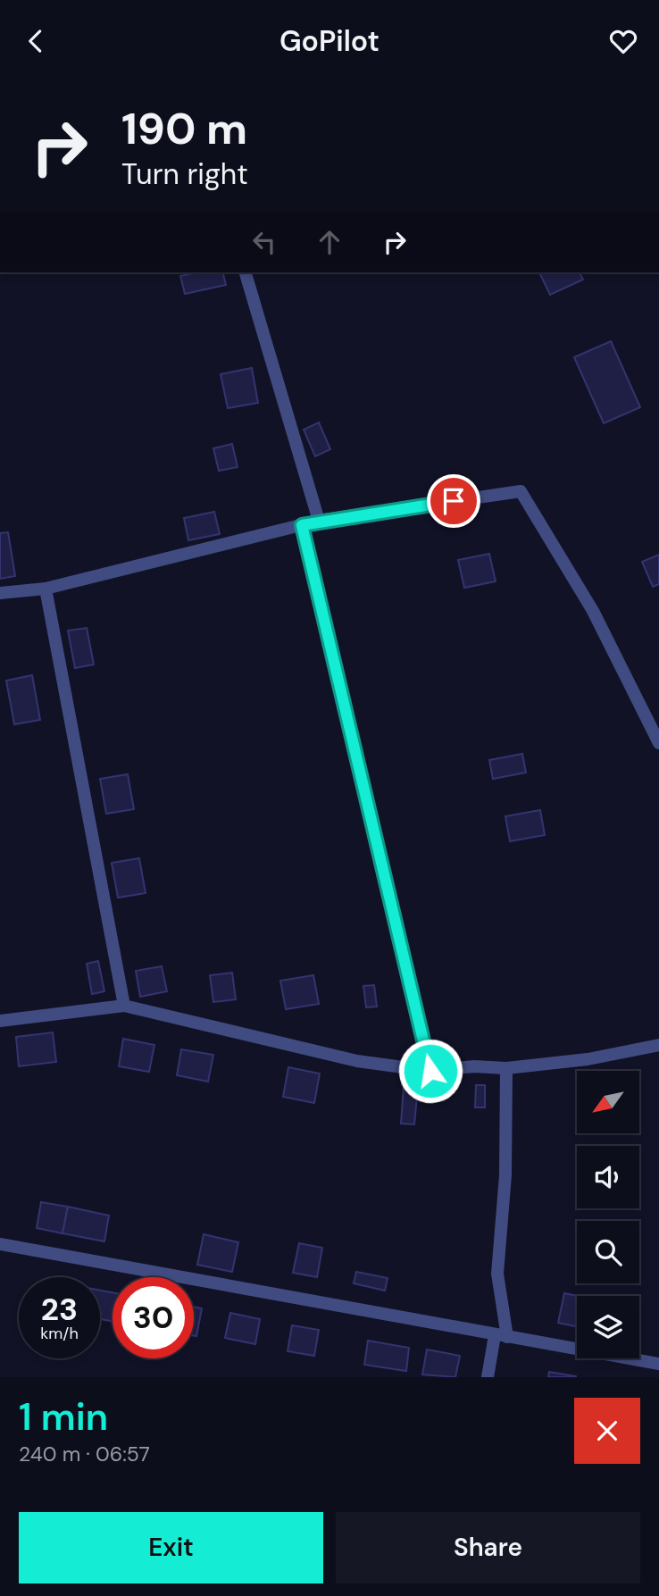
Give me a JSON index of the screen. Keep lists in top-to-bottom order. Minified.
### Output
{"north":"bottom left","page":{"header":"GoPilot","turn":["190 m","Turn right"],"speed":"23 km/h","limit":"30","heading":["1 min","240 m · 06:57"],"buttons":["Exit","Share"]}}
